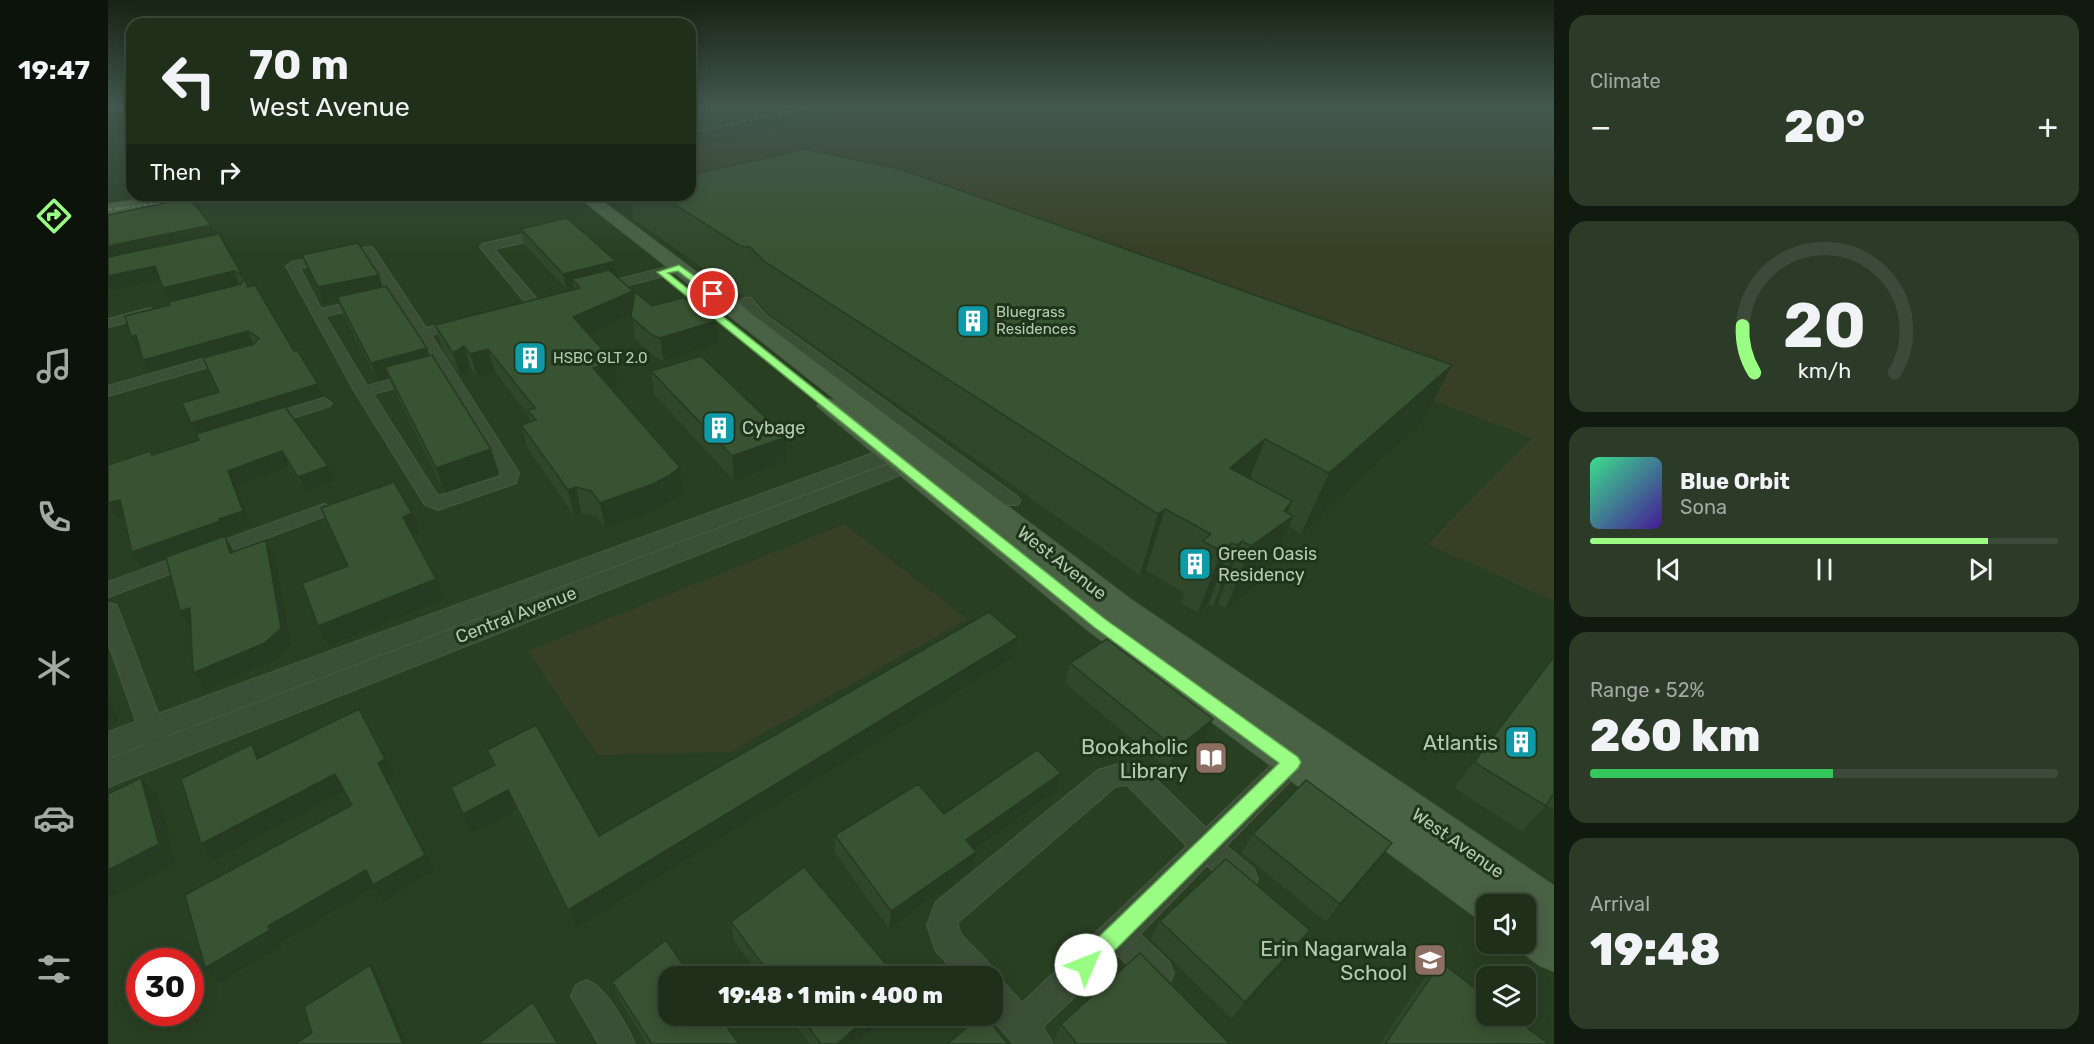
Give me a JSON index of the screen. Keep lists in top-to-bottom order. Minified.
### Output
{"streets":{"main road":["West Avenue"],"street":["Central Avenue"]},"crossings":[["West Avenue","Central Avenue"]],"places":{"building":["Bluegrass Residences","HSBC GLT 2.0","Cybage","Green Oasis Residency","Atlantis"],"library":["Bookaholic Library"],"school or university":["Erin Nagarwala School"]},"page":{"tabs":"19:47","tile":["Climate",["Range · 52%","260 km"],["Arrival","19:48"]],"turn":["70 m","West Avenue"],"heat":["−","20°","+"],"then":"Then","song":["Blue Orbit","Sona"],"limit":"30","trip":"19:48 · 1 min · 400 m","gauge":["20","km/h"]}}
